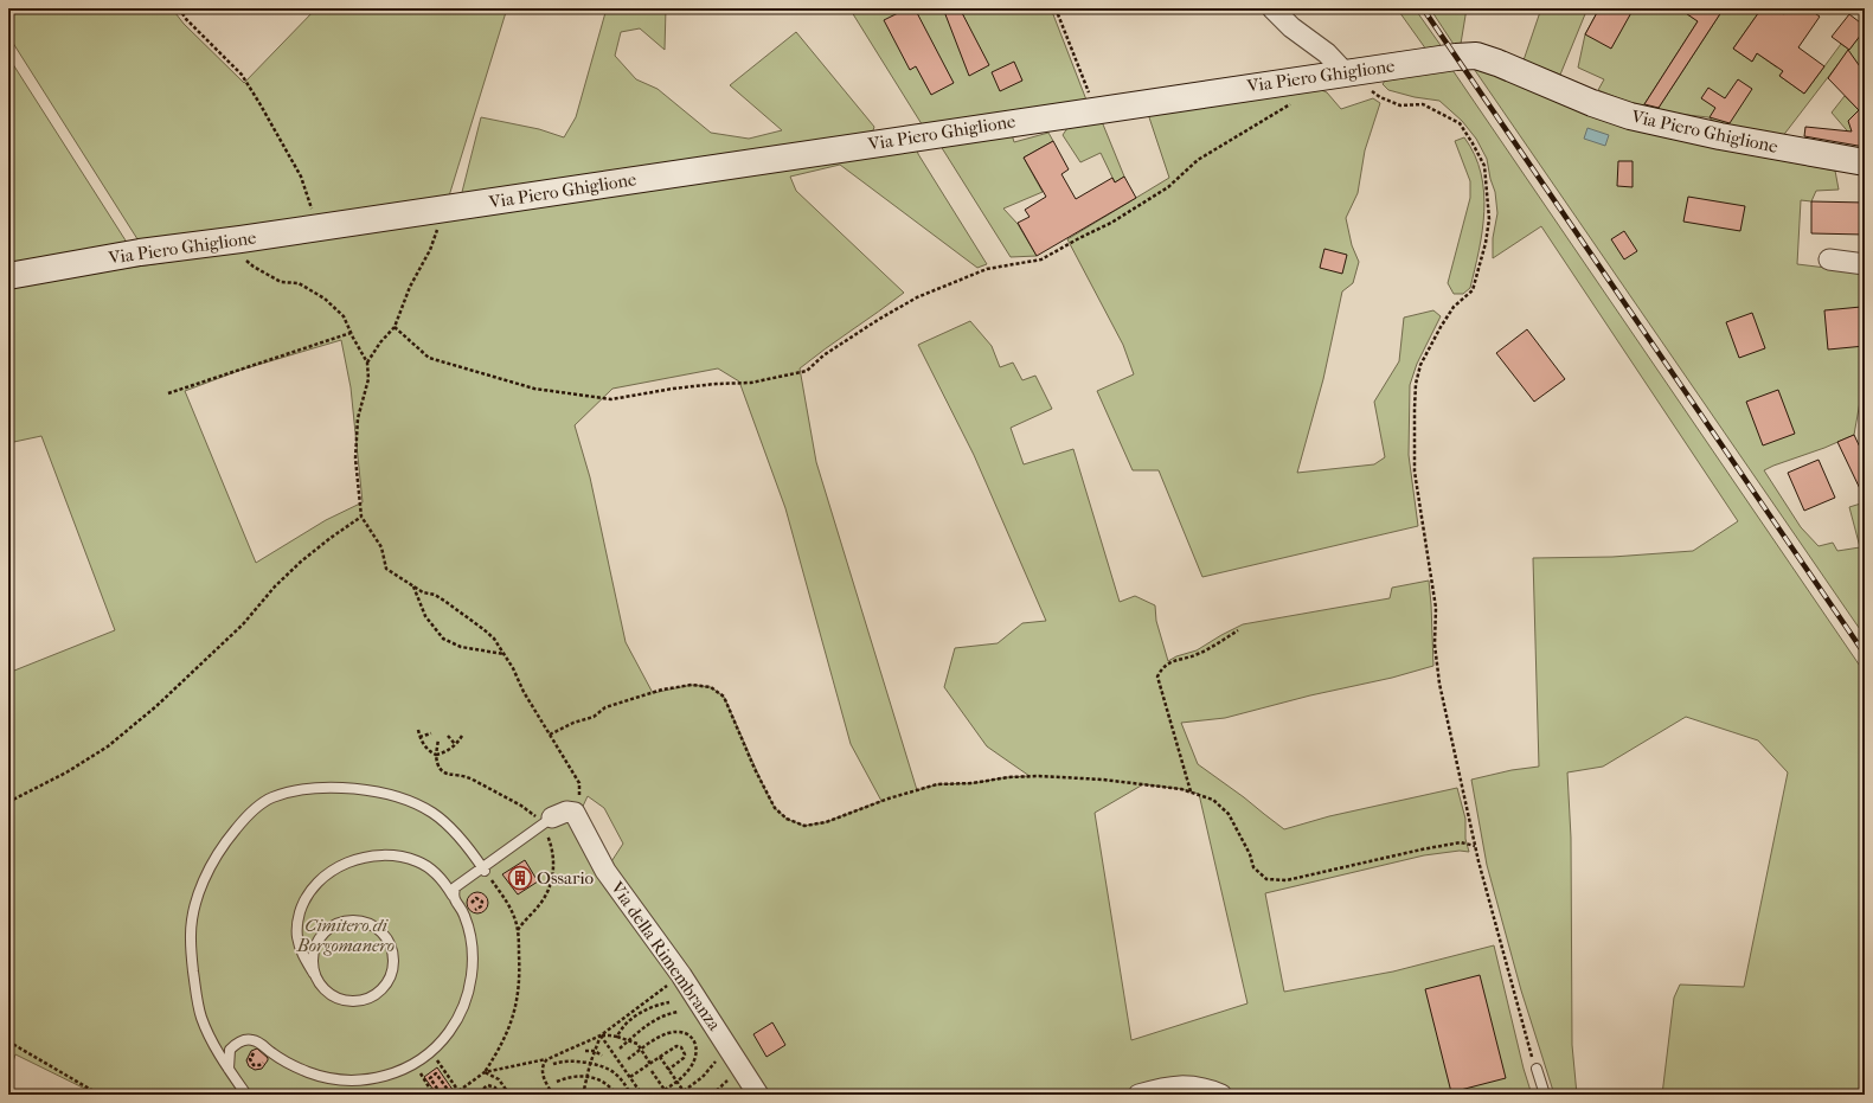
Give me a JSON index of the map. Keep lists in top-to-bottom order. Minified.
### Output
{"streets":{"street":["Via Piero Ghiglione","Via della Rimembranza"]},"parks":["Cimitero di Borgomanero"],"places":{"building":["Ossario"]}}
